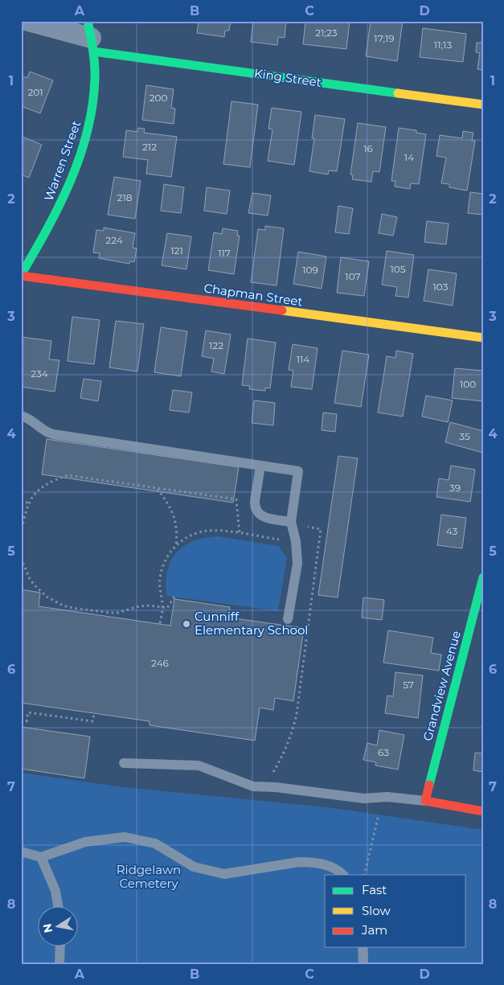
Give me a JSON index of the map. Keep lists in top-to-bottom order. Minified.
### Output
{"streets":{"street":["King Street","Warren Street","Chapman Street","Grandview Avenue"]},"crossings":[["King Street","Warren Street"],["Warren Street","Chapman Street"]],"parks":["Ridgelawn Cemetery"],"places":["Cunniff Elementary School"],"house_numbers":["21;23","17;19","11;13","201","200","212","16","14","218","224","121","117","105","109","107","103","122","114","234","100","35","39","43","246","57","63"],"legend":["Fast","Slow","Jam"],"north":"left","grid":{"columns":["A","B","C","D"],"rows":["1","2","3","4","5","6","7","8"]}}
